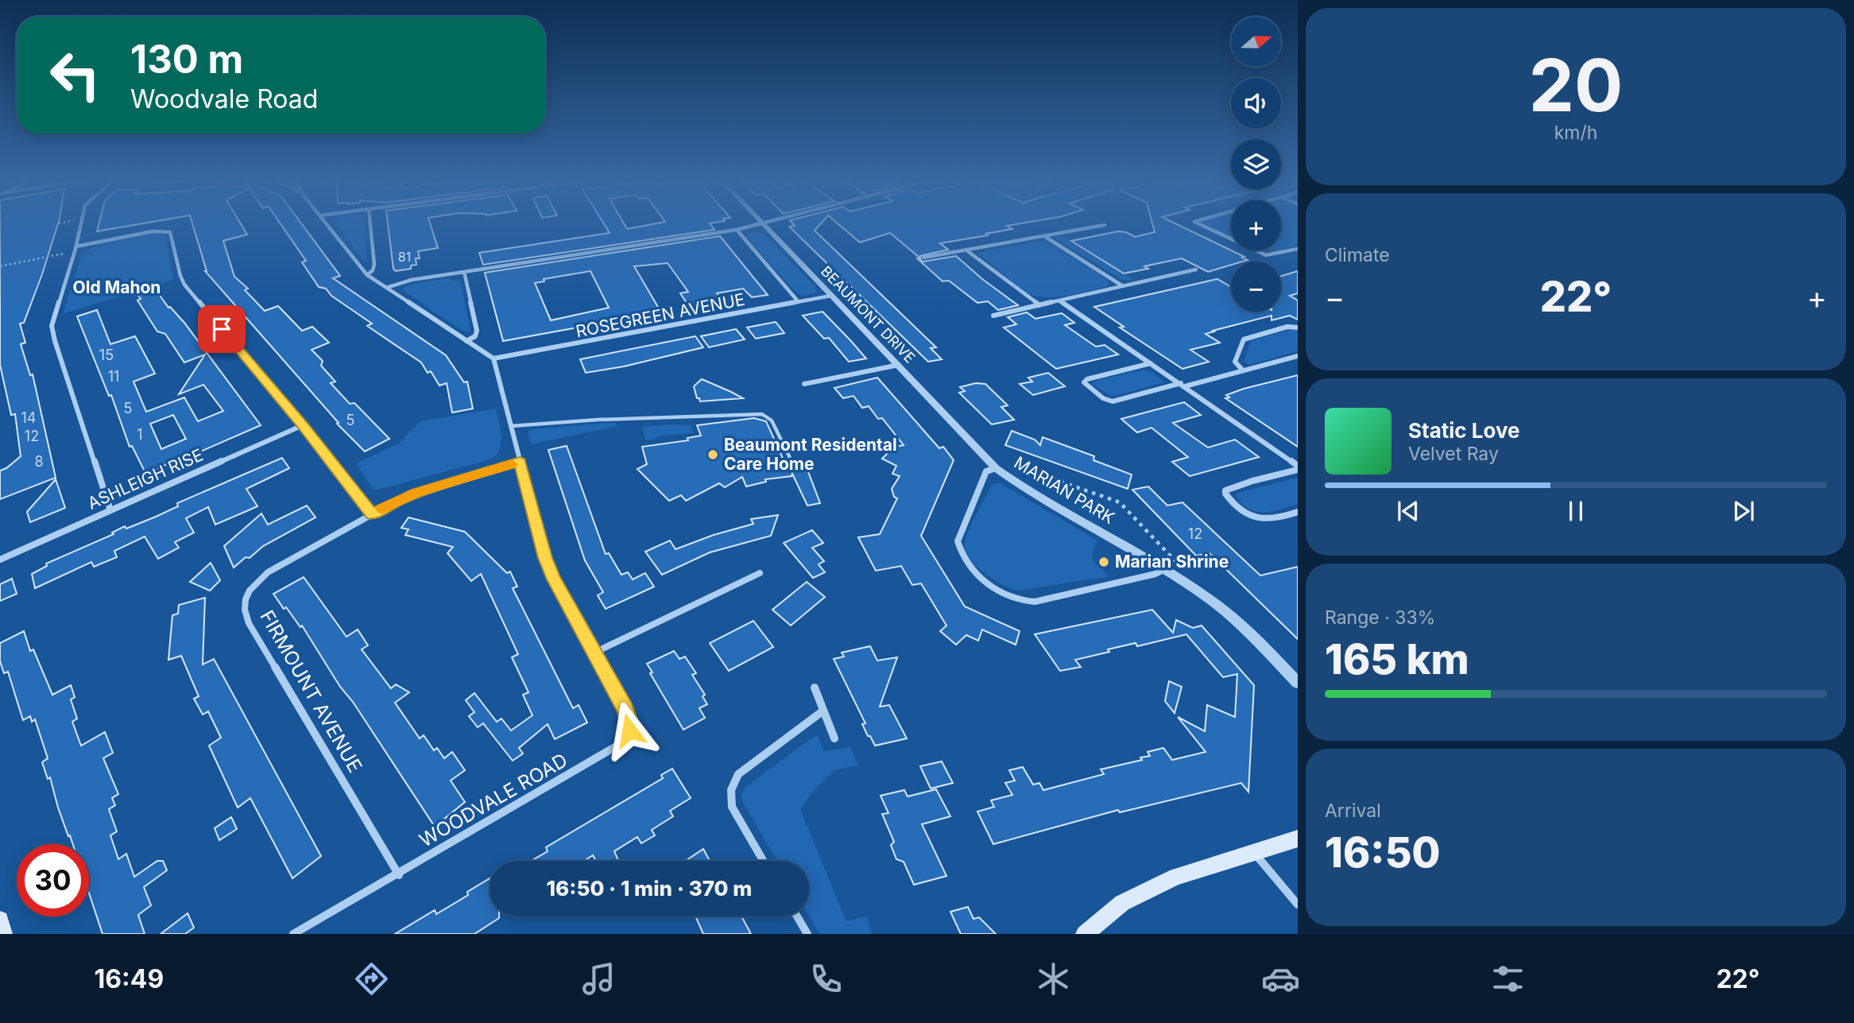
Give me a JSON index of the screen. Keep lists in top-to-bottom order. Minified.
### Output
{"streets":{"street":["BEAUMONT DRIVE","ROSEGREEN AVENUE","ASHLEIGH RISE","MARIAN PARK","FIRMOUNT AVENUE","WOODVALE ROAD"]},"crossings":[["BEAUMONT DRIVE","ROSEGREEN AVENUE"],["BEAUMONT DRIVE","MARIAN PARK"],["ROSEGREEN AVENUE","WOODVALE ROAD"],["FIRMOUNT AVENUE","WOODVALE ROAD"]],"districts":["Old Mahon"],"places":["Beaumont Residental Care Home","Marian Shrine"],"house_numbers":["81","15","11","5","14","5","1","12","8","12"],"north":"right","page":{"tile":[["20","km/h"],"Climate",["Range · 33%","165 km"],["Arrival","16:50"]],"map_buttons":["+","−"],"turn":["130 m","Woodvale Road"],"heat":["−","22°","+"],"song":["Static Love","Velvet Ray"],"limit":"30","trip":"16:50 · 1 min · 370 m","tabs":["16:49","22°"]}}
